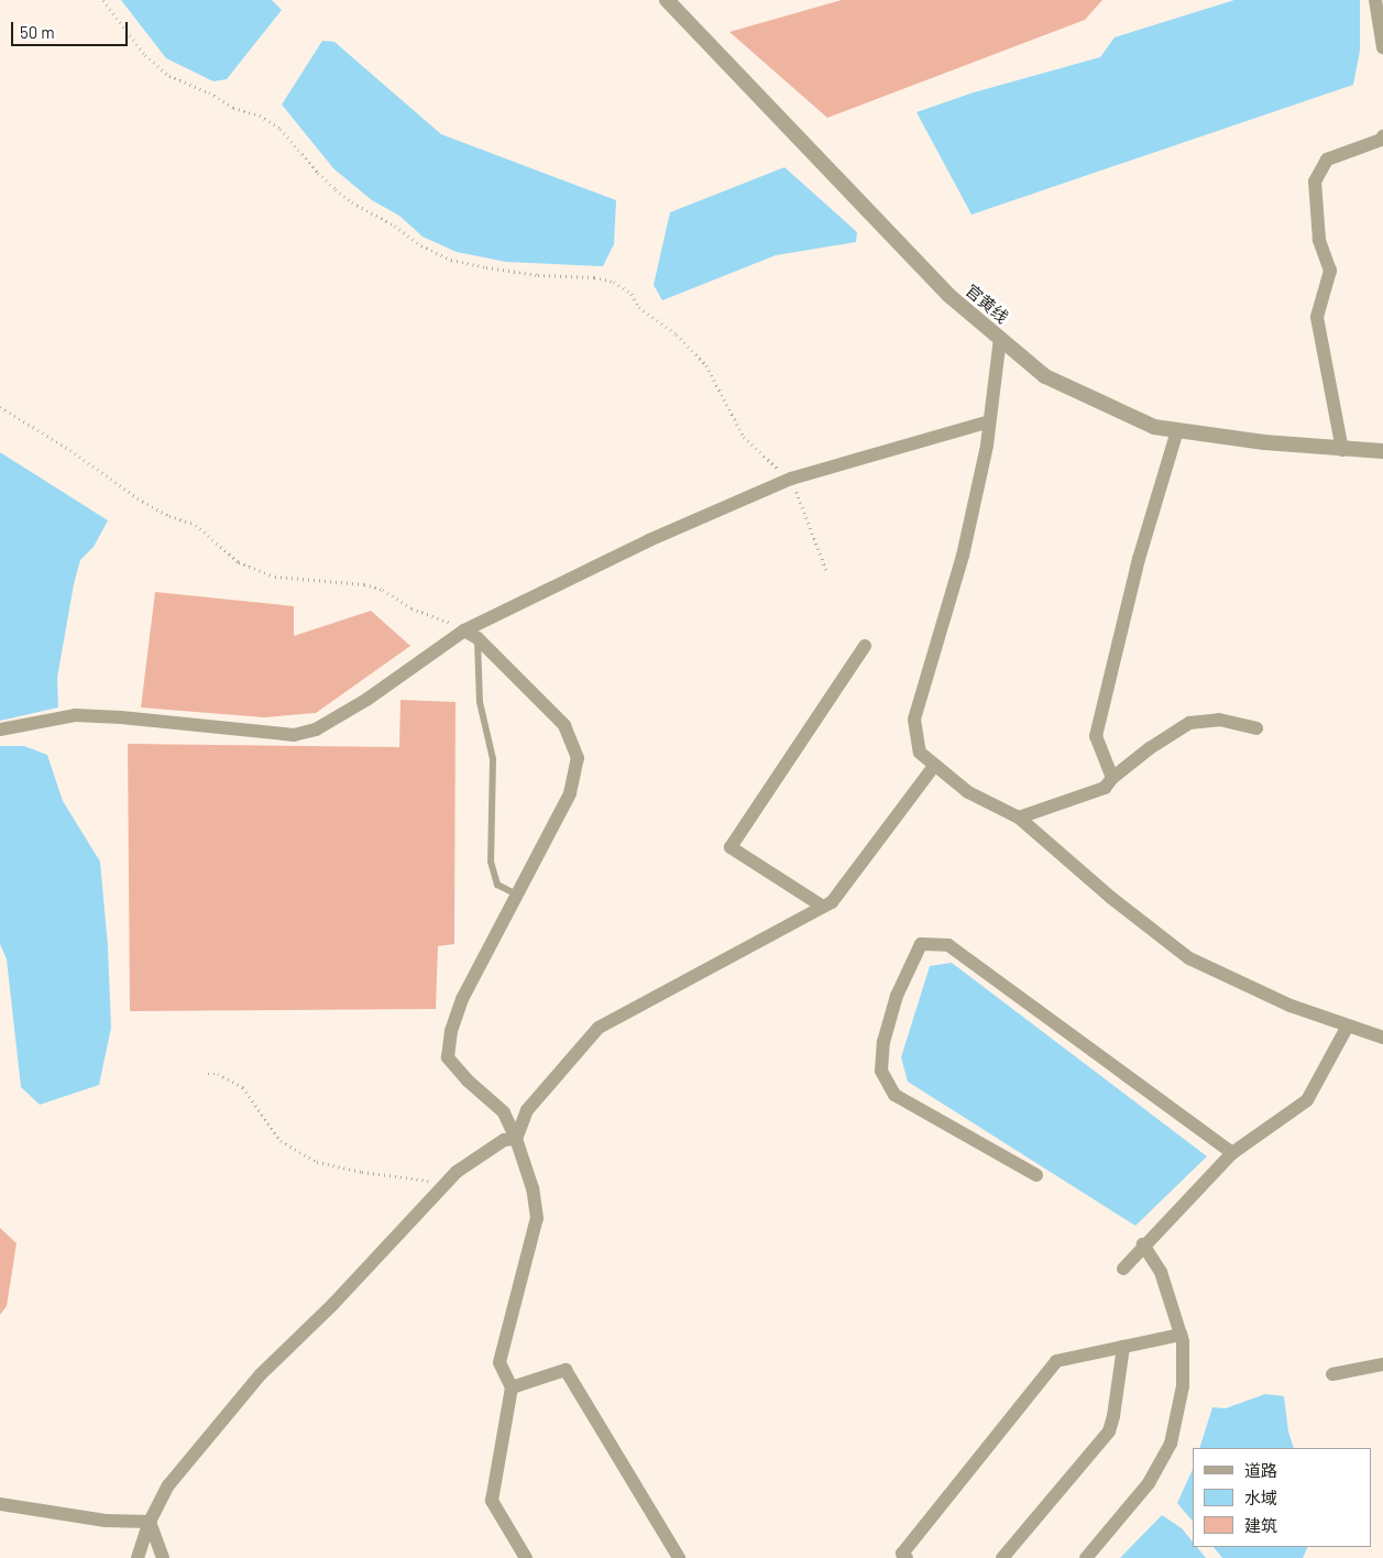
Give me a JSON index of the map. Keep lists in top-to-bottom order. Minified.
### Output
{"streets":{"street":["官黄线"]},"legend":["道路","水域","建筑"],"scale_bar":"50 m"}
